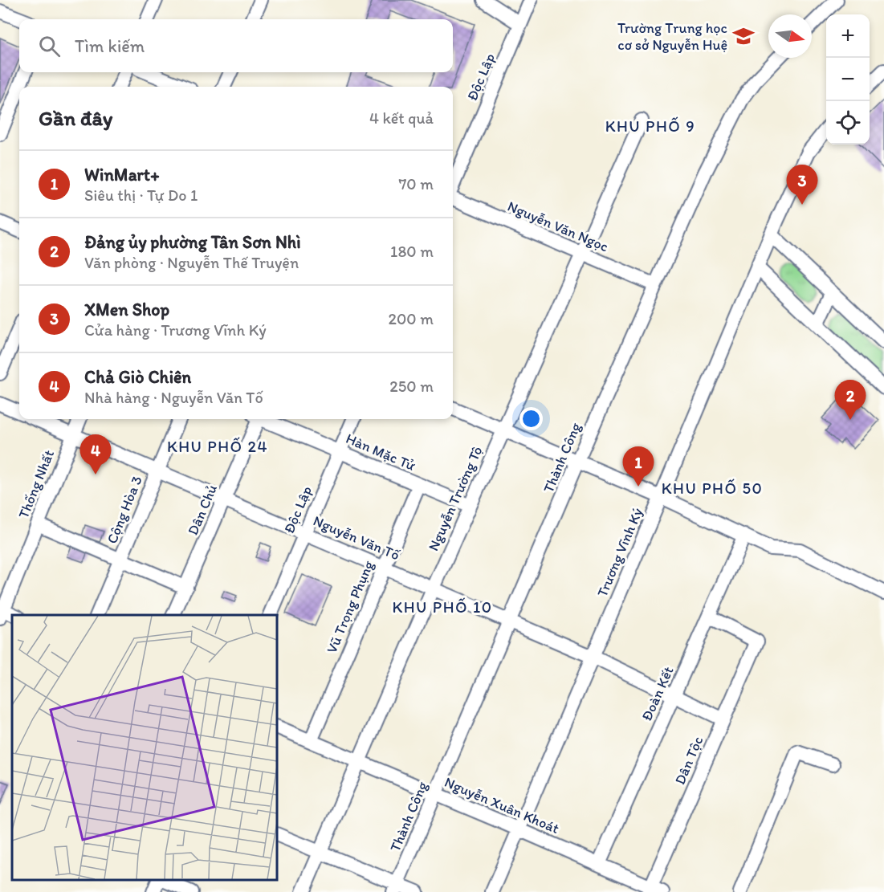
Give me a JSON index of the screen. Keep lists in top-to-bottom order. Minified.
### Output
{"streets":{"street":["Độc Lập","Nguyễn Văn Ngọc","Hàn Mặc Tử","Thành Công","Thống Nhất","Nguyễn Trường Tộ","Cộng Hòa 3","Dân Chủ","Nguyễn Văn Tố","Trương Vĩnh Ký","Vũ Trọng Phụng","Đoàn Kết","Dân Tộc","Nguyễn Xuân Khoát"]},"crossings":[["Độc Lập","Hàn Mặc Tử"],["Độc Lập","Nguyễn Văn Tố"],["Nguyễn Văn Ngọc","Thành Công"],["Nguyễn Văn Ngọc","Nguyễn Trường Tộ"],["Hàn Mặc Tử","Nguyễn Trường Tộ"],["Hàn Mặc Tử","Vũ Trọng Phụng"],["Thành Công","Nguyễn Văn Tố"],["Thành Công","Nguyễn Xuân Khoát"],["Thống Nhất","Nguyễn Văn Tố"],["Nguyễn Trường Tộ","Nguyễn Văn Tố"],["Nguyễn Trường Tộ","Nguyễn Xuân Khoát"],["Cộng Hòa 3","Nguyễn Văn Tố"],["Dân Chủ","Nguyễn Văn Tố"],["Nguyễn Văn Tố","Trương Vĩnh Ký"],["Nguyễn Văn Tố","Vũ Trọng Phụng"],["Nguyễn Văn Tố","Đoàn Kết"],["Nguyễn Văn Tố","Dân Tộc"],["Trương Vĩnh Ký","Nguyễn Xuân Khoát"],["Vũ Trọng Phụng","Nguyễn Xuân Khoát"],["Đoàn Kết","Dân Tộc"],["Đoàn Kết","Nguyễn Xuân Khoát"],["Dân Tộc","Nguyễn Xuân Khoát"]],"districts":["KHU PHỐ 9","KHU PHỐ 24","KHU PHỐ 50","KHU PHỐ 10"],"places":{"school or university":["Trường Trung học cơ sở Nguyễn Huệ"]},"north":"right","page":{"map_buttons":["+","−"],"search":"Tìm kiếm","heading":["Gần đây","4 kết quả"],"list":[{"mark":"1","name":"WinMart+","note":"Siêu thị · Tự Do 1","value":"70 m"},{"mark":"2","name":"Đảng ủy phường Tân Sơn Nhì","note":"Văn phòng · Nguyễn Thế Truyện","value":"180 m"},{"mark":"3","name":"XMen Shop","note":"Cửa hàng · Trương Vĩnh Ký","value":"200 m"},{"mark":"4","name":"Chả Giò Chiên","note":"Nhà hàng · Nguyễn Văn Tố","value":"250 m"}],"pins":["3","2","4","1"]}}
